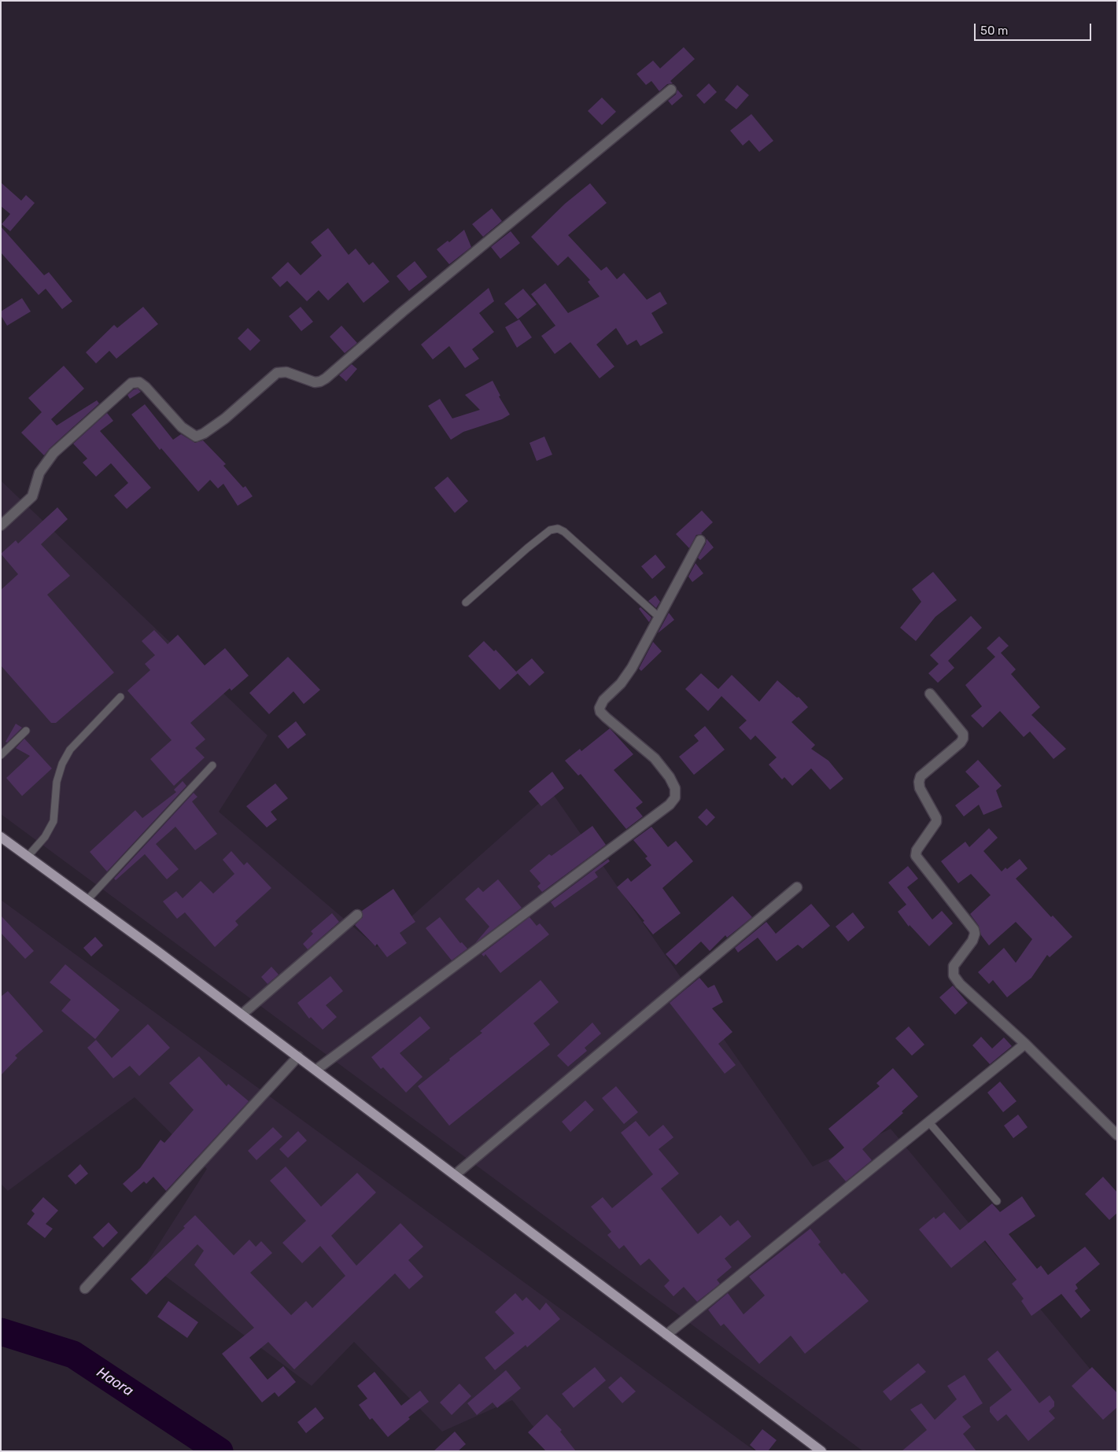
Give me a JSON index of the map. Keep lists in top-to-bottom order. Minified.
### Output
{"water":["Haora"],"scale_bar":"50 m"}
